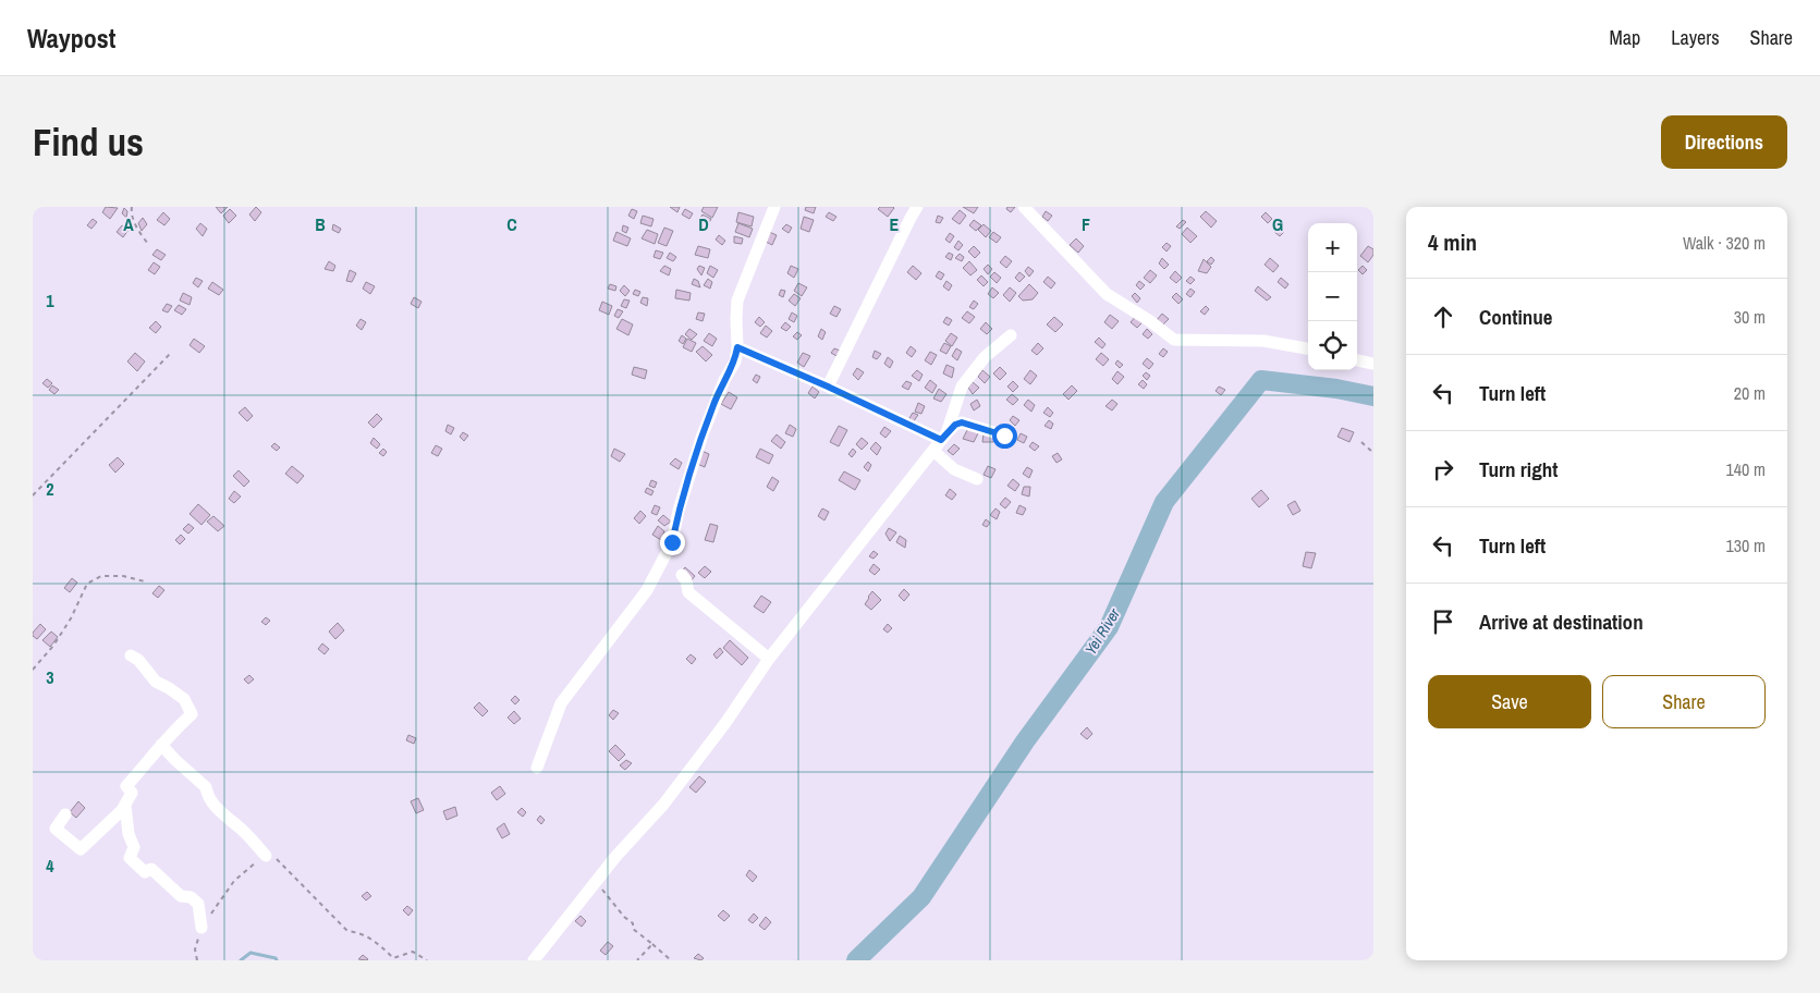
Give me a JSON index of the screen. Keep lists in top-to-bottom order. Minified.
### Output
{"water":["Yei River"],"page":{"header":"Waypost","nav":["Map","Layers","Share"],"buttons":["Directions",["Save","Share"]],"title":"Find us","heading":["4 min","Walk · 320 m"],"map_buttons":["+","−"],"list":[["Continue","30 m"],["Turn left","20 m"],["Turn right","140 m"],["Turn left","130 m"],"Arrive at destination"]},"grid":{"columns":["A","B","C","D","E","F","G"],"rows":["1","2","3","4"]}}
